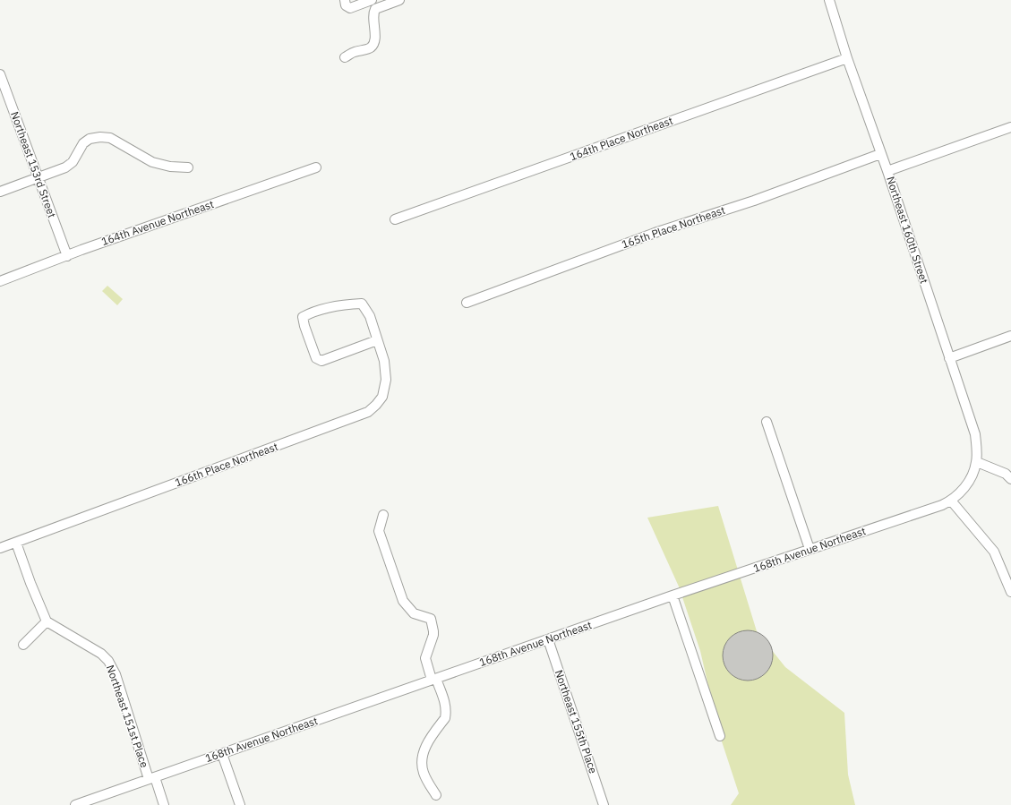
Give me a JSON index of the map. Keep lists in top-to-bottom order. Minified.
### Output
{"streets":{"street":["164th Place Northeast","Northeast 153rd Street","164th Avenue Northeast","165th Place Northeast","Northeast 160th Street","166th Place Northeast","168th Avenue Northeast","Northeast 151st Place","Northeast 155th Place"]},"crossings":[["164th Place Northeast","Northeast 160th Street"],["Northeast 153rd Street","164th Avenue Northeast"],["165th Place Northeast","Northeast 160th Street"],["Northeast 160th Street","168th Avenue Northeast"],["168th Avenue Northeast","Northeast 151st Place"],["168th Avenue Northeast","Northeast 155th Place"]]}
